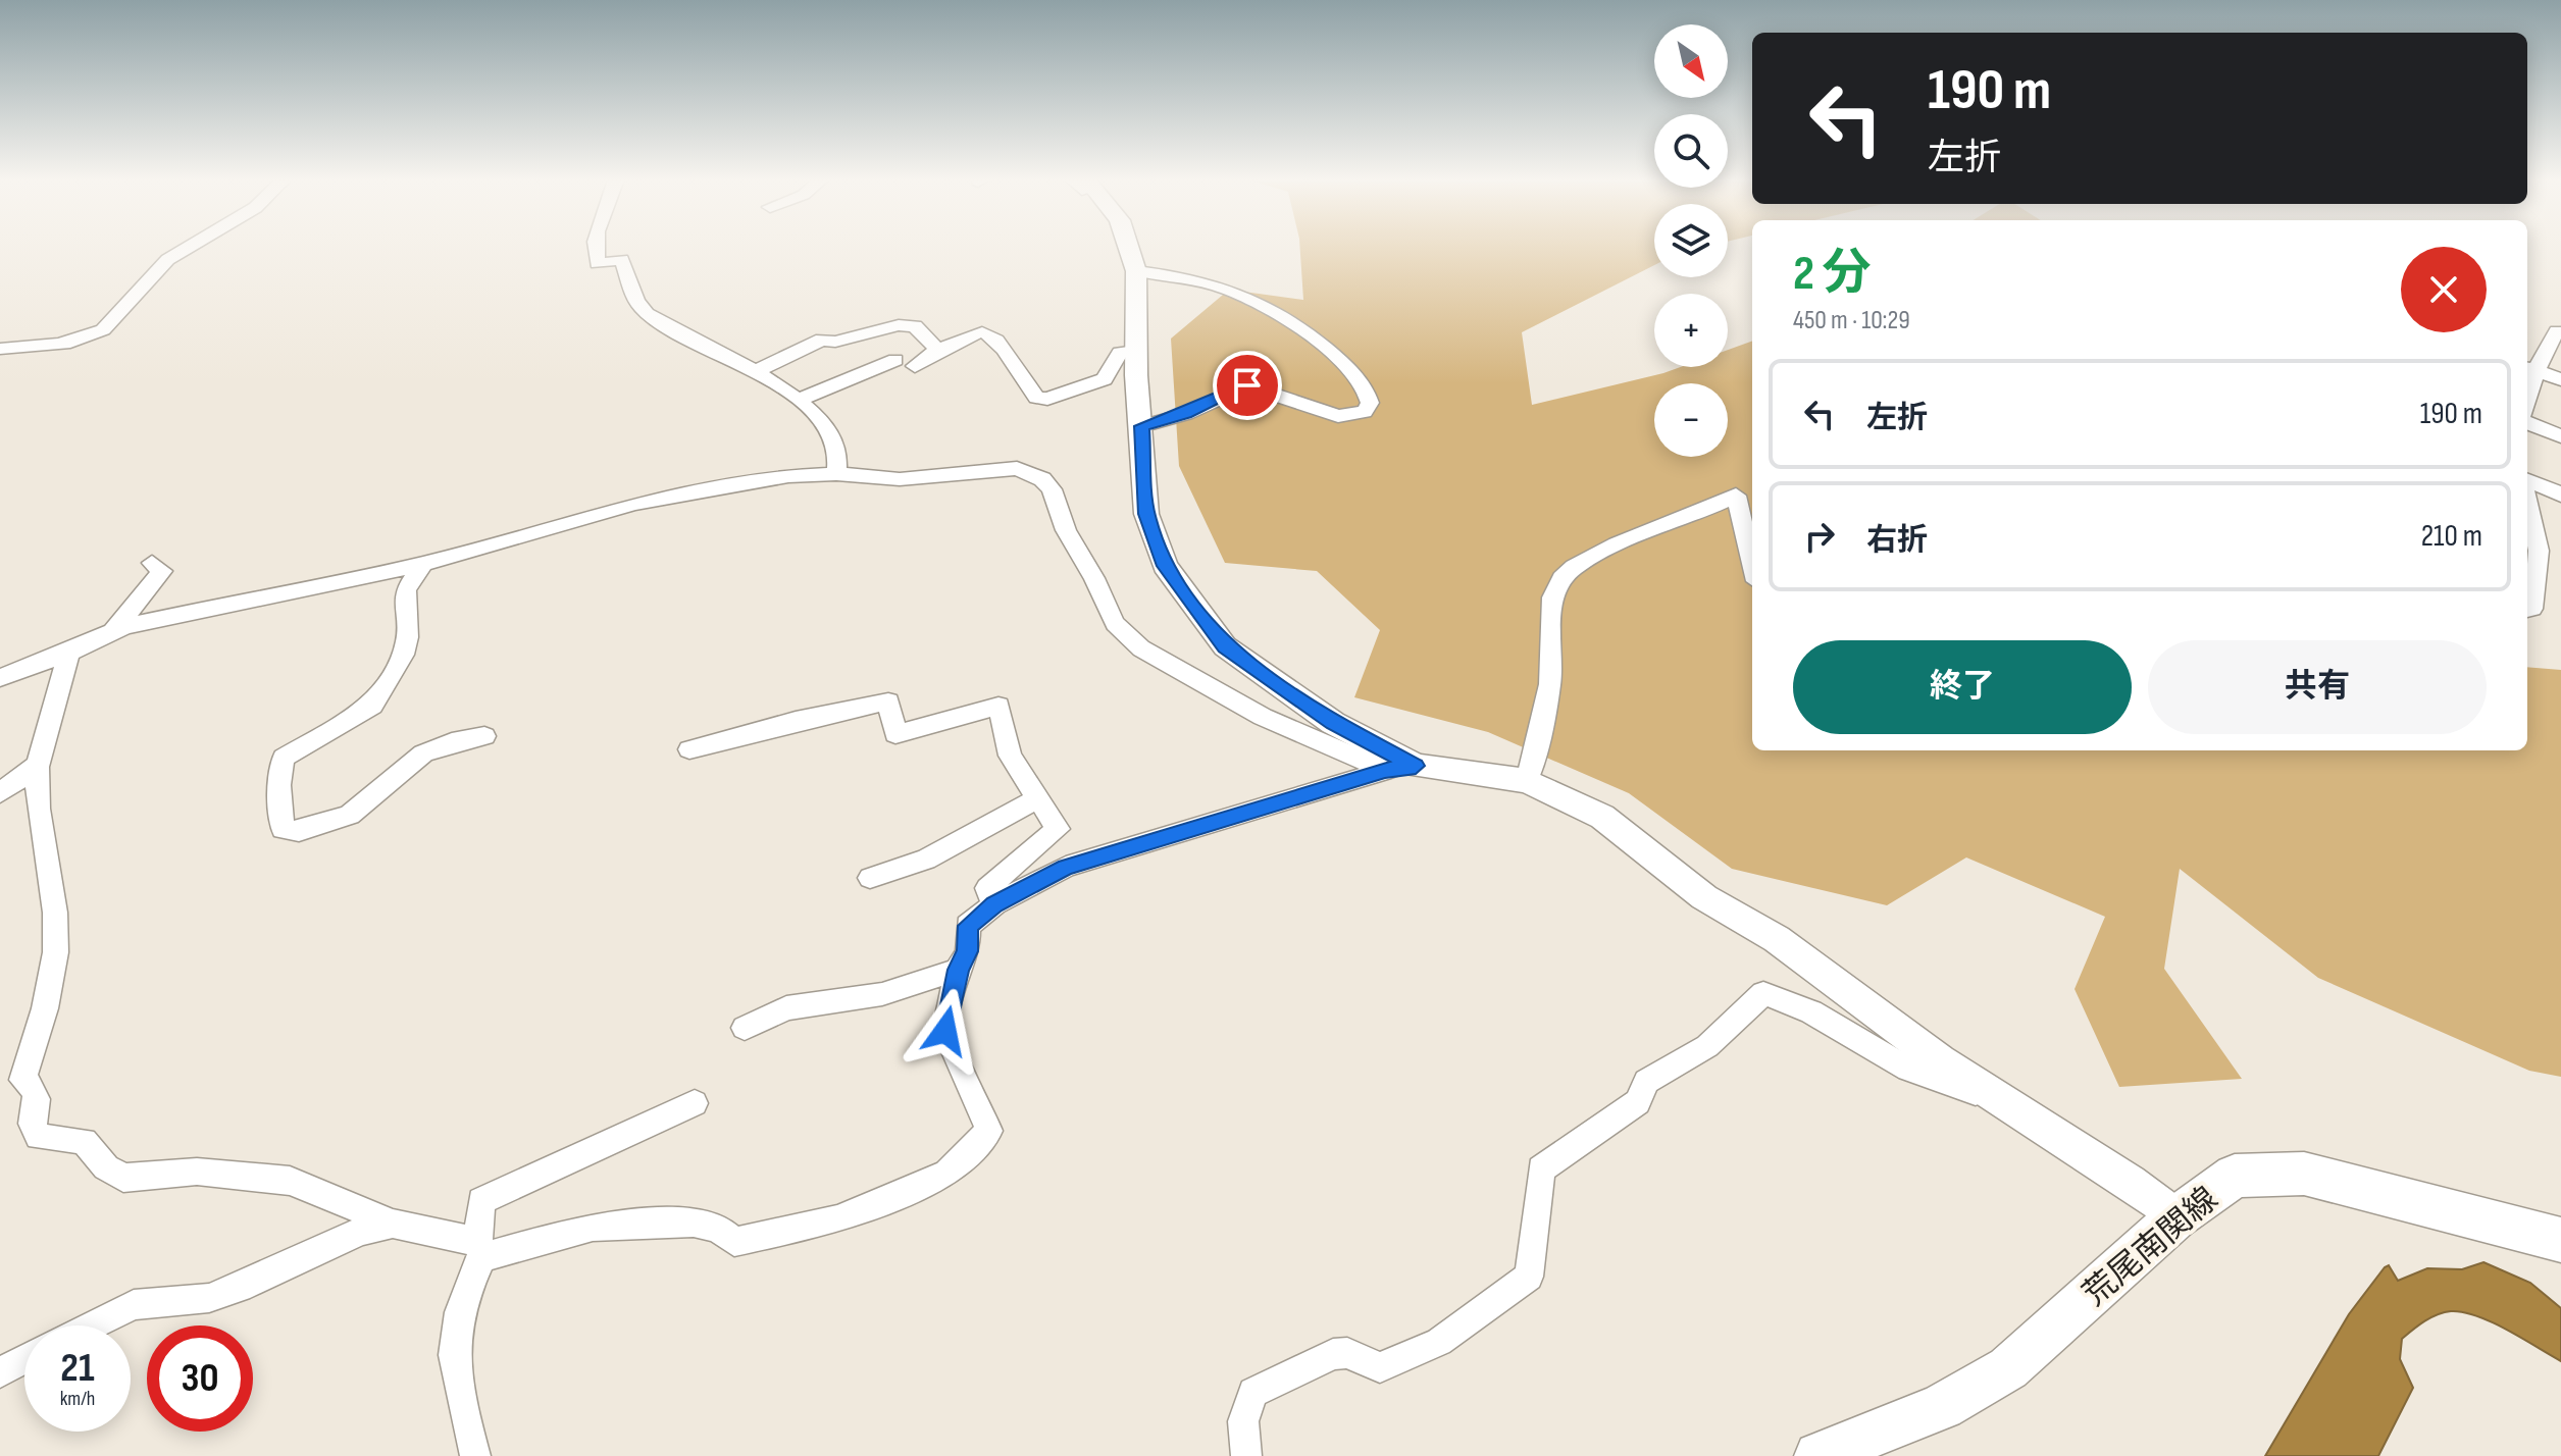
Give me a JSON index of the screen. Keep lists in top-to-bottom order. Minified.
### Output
{"streets":{"main road":["荒尾南関線"]},"north":"bottom right","page":{"map_buttons":["+","−"],"turn":["190 m","左折"],"heading":["2 分","450 m · 10:29"],"list":[{"name":"左折","value":"190 m"},{"name":"右折","value":"210 m"}],"buttons":["終了","共有"],"speed":"21 km/h","limit":"30"}}
